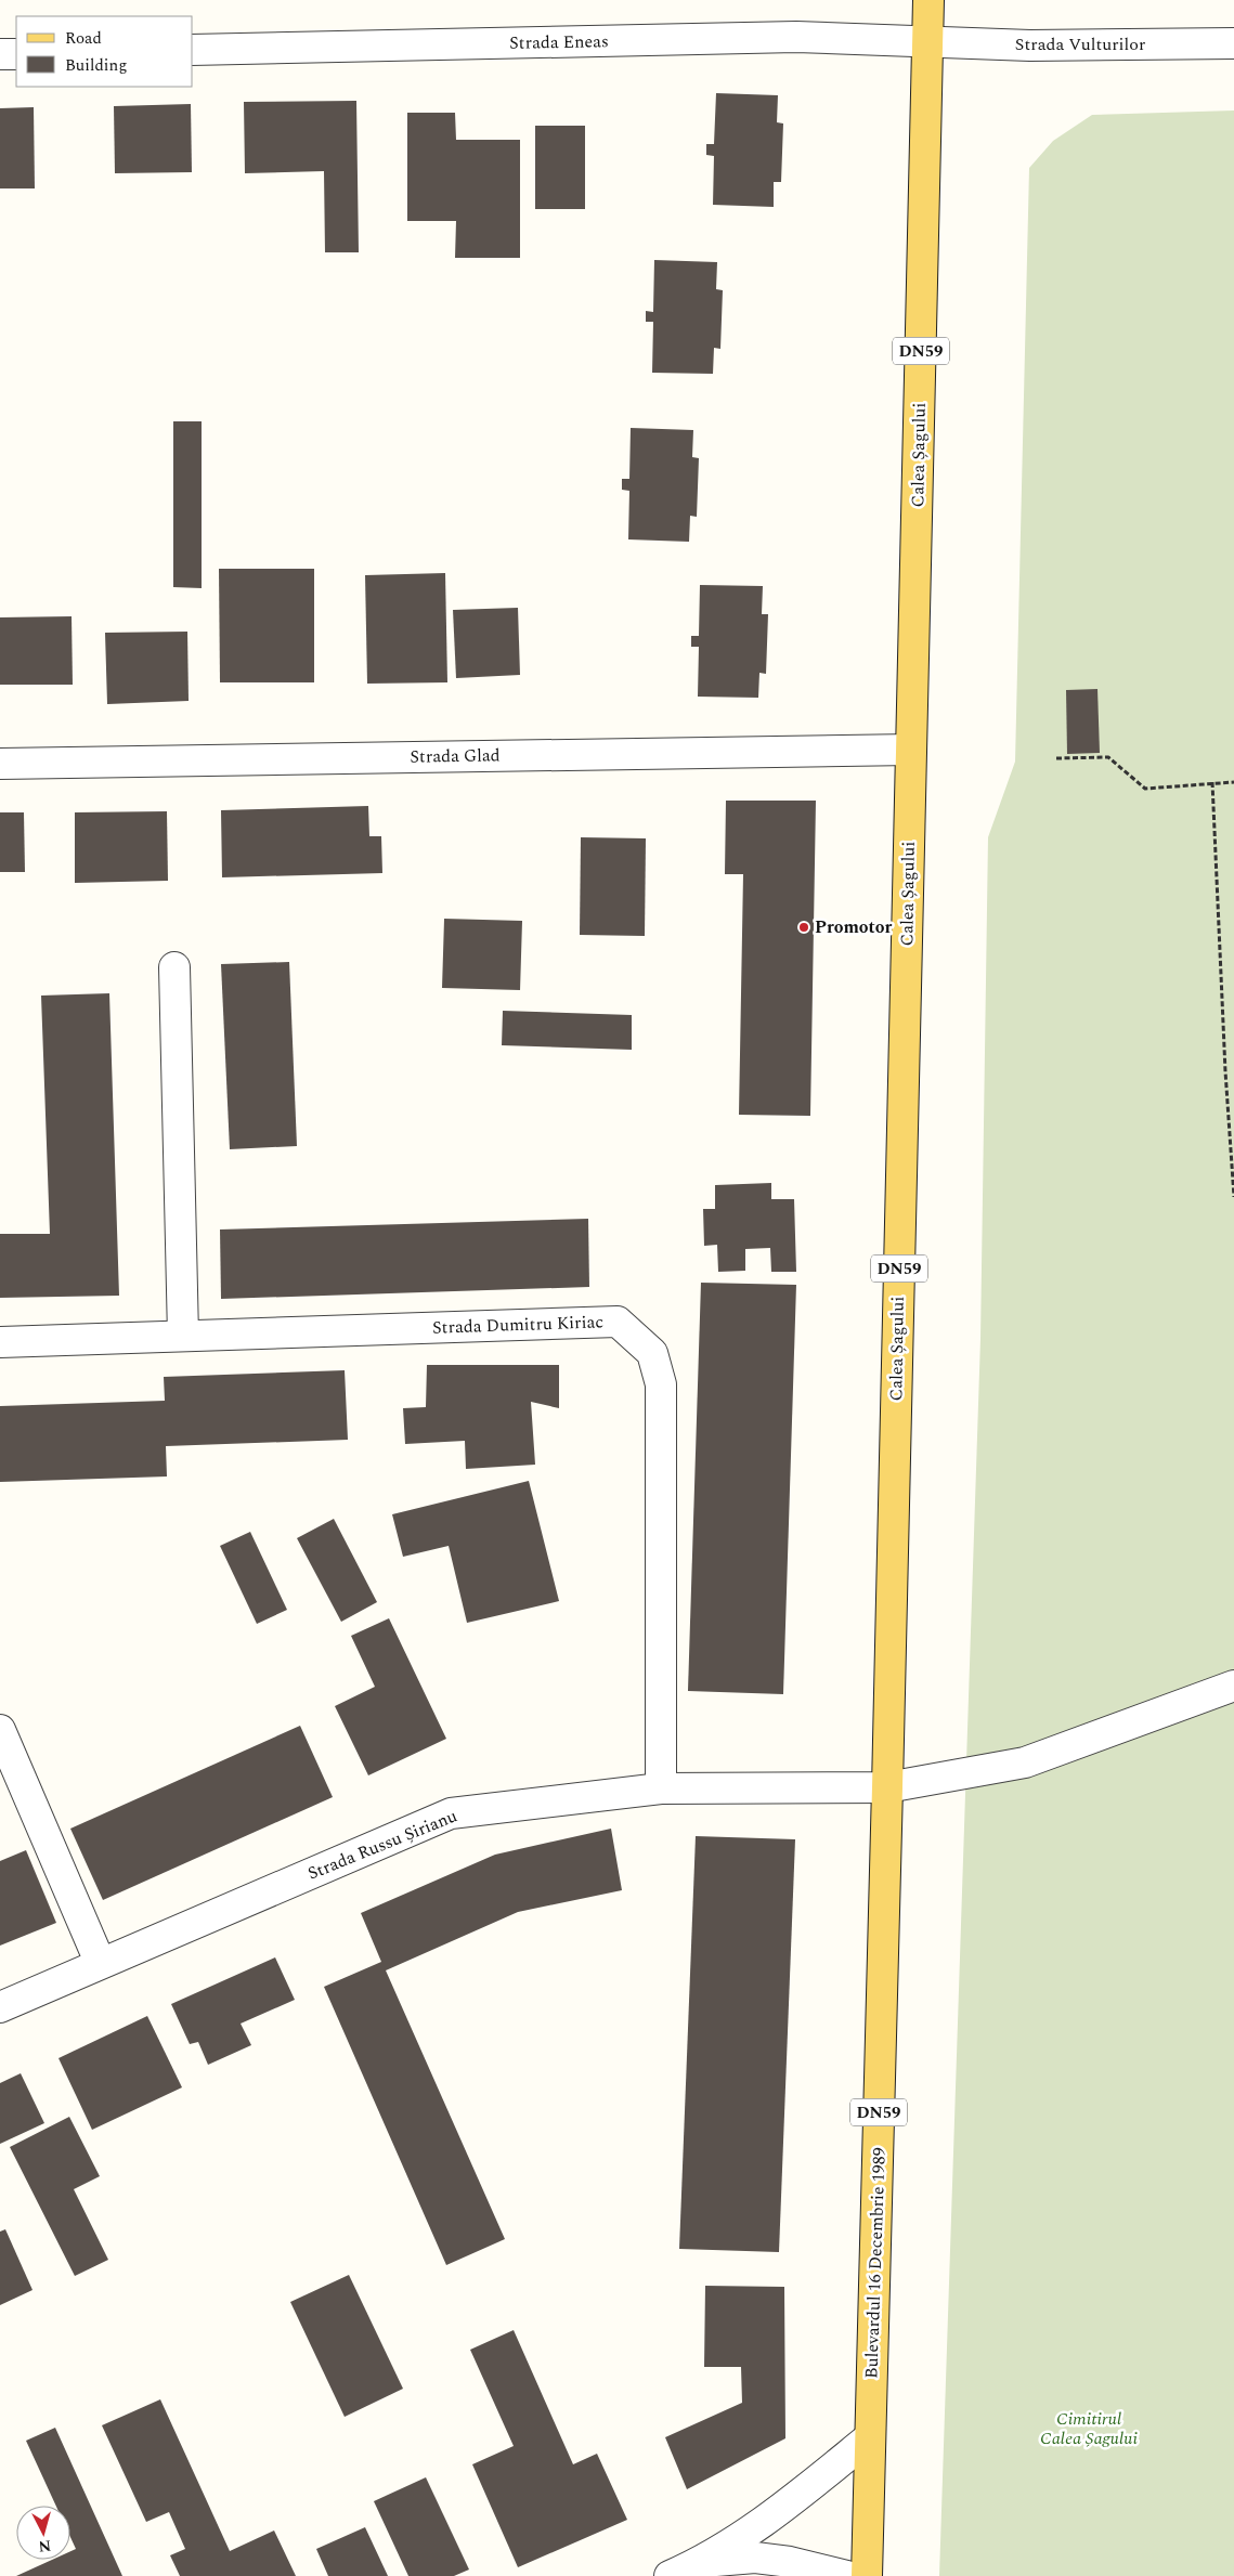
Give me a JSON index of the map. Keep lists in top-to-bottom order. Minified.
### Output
{"streets":{"main road":["DN59","Calea Șagului","Bulevardul 16 Decembrie 1989"],"street":["Strada Eneas","Strada Vulturilor","Strada Glad","Strada Dumitru Kiriac","Strada Russu Șirianu"]},"crossings":[["Strada Eneas","Strada Vulturilor"],["Strada Eneas","Calea Șagului"],["Strada Vulturilor","Calea Șagului"],["Calea Șagului","Strada Glad"],["Calea Șagului","Strada Russu Șirianu"],["Calea Șagului","Bulevardul 16 Decembrie 1989"],["Strada Dumitru Kiriac","Strada Russu Șirianu"],["Strada Russu Șirianu","Bulevardul 16 Decembrie 1989"]],"parks":["Cimitirul Calea Șagului"],"places":["Promotor"],"legend":["Road","Building"],"north":"bottom"}
